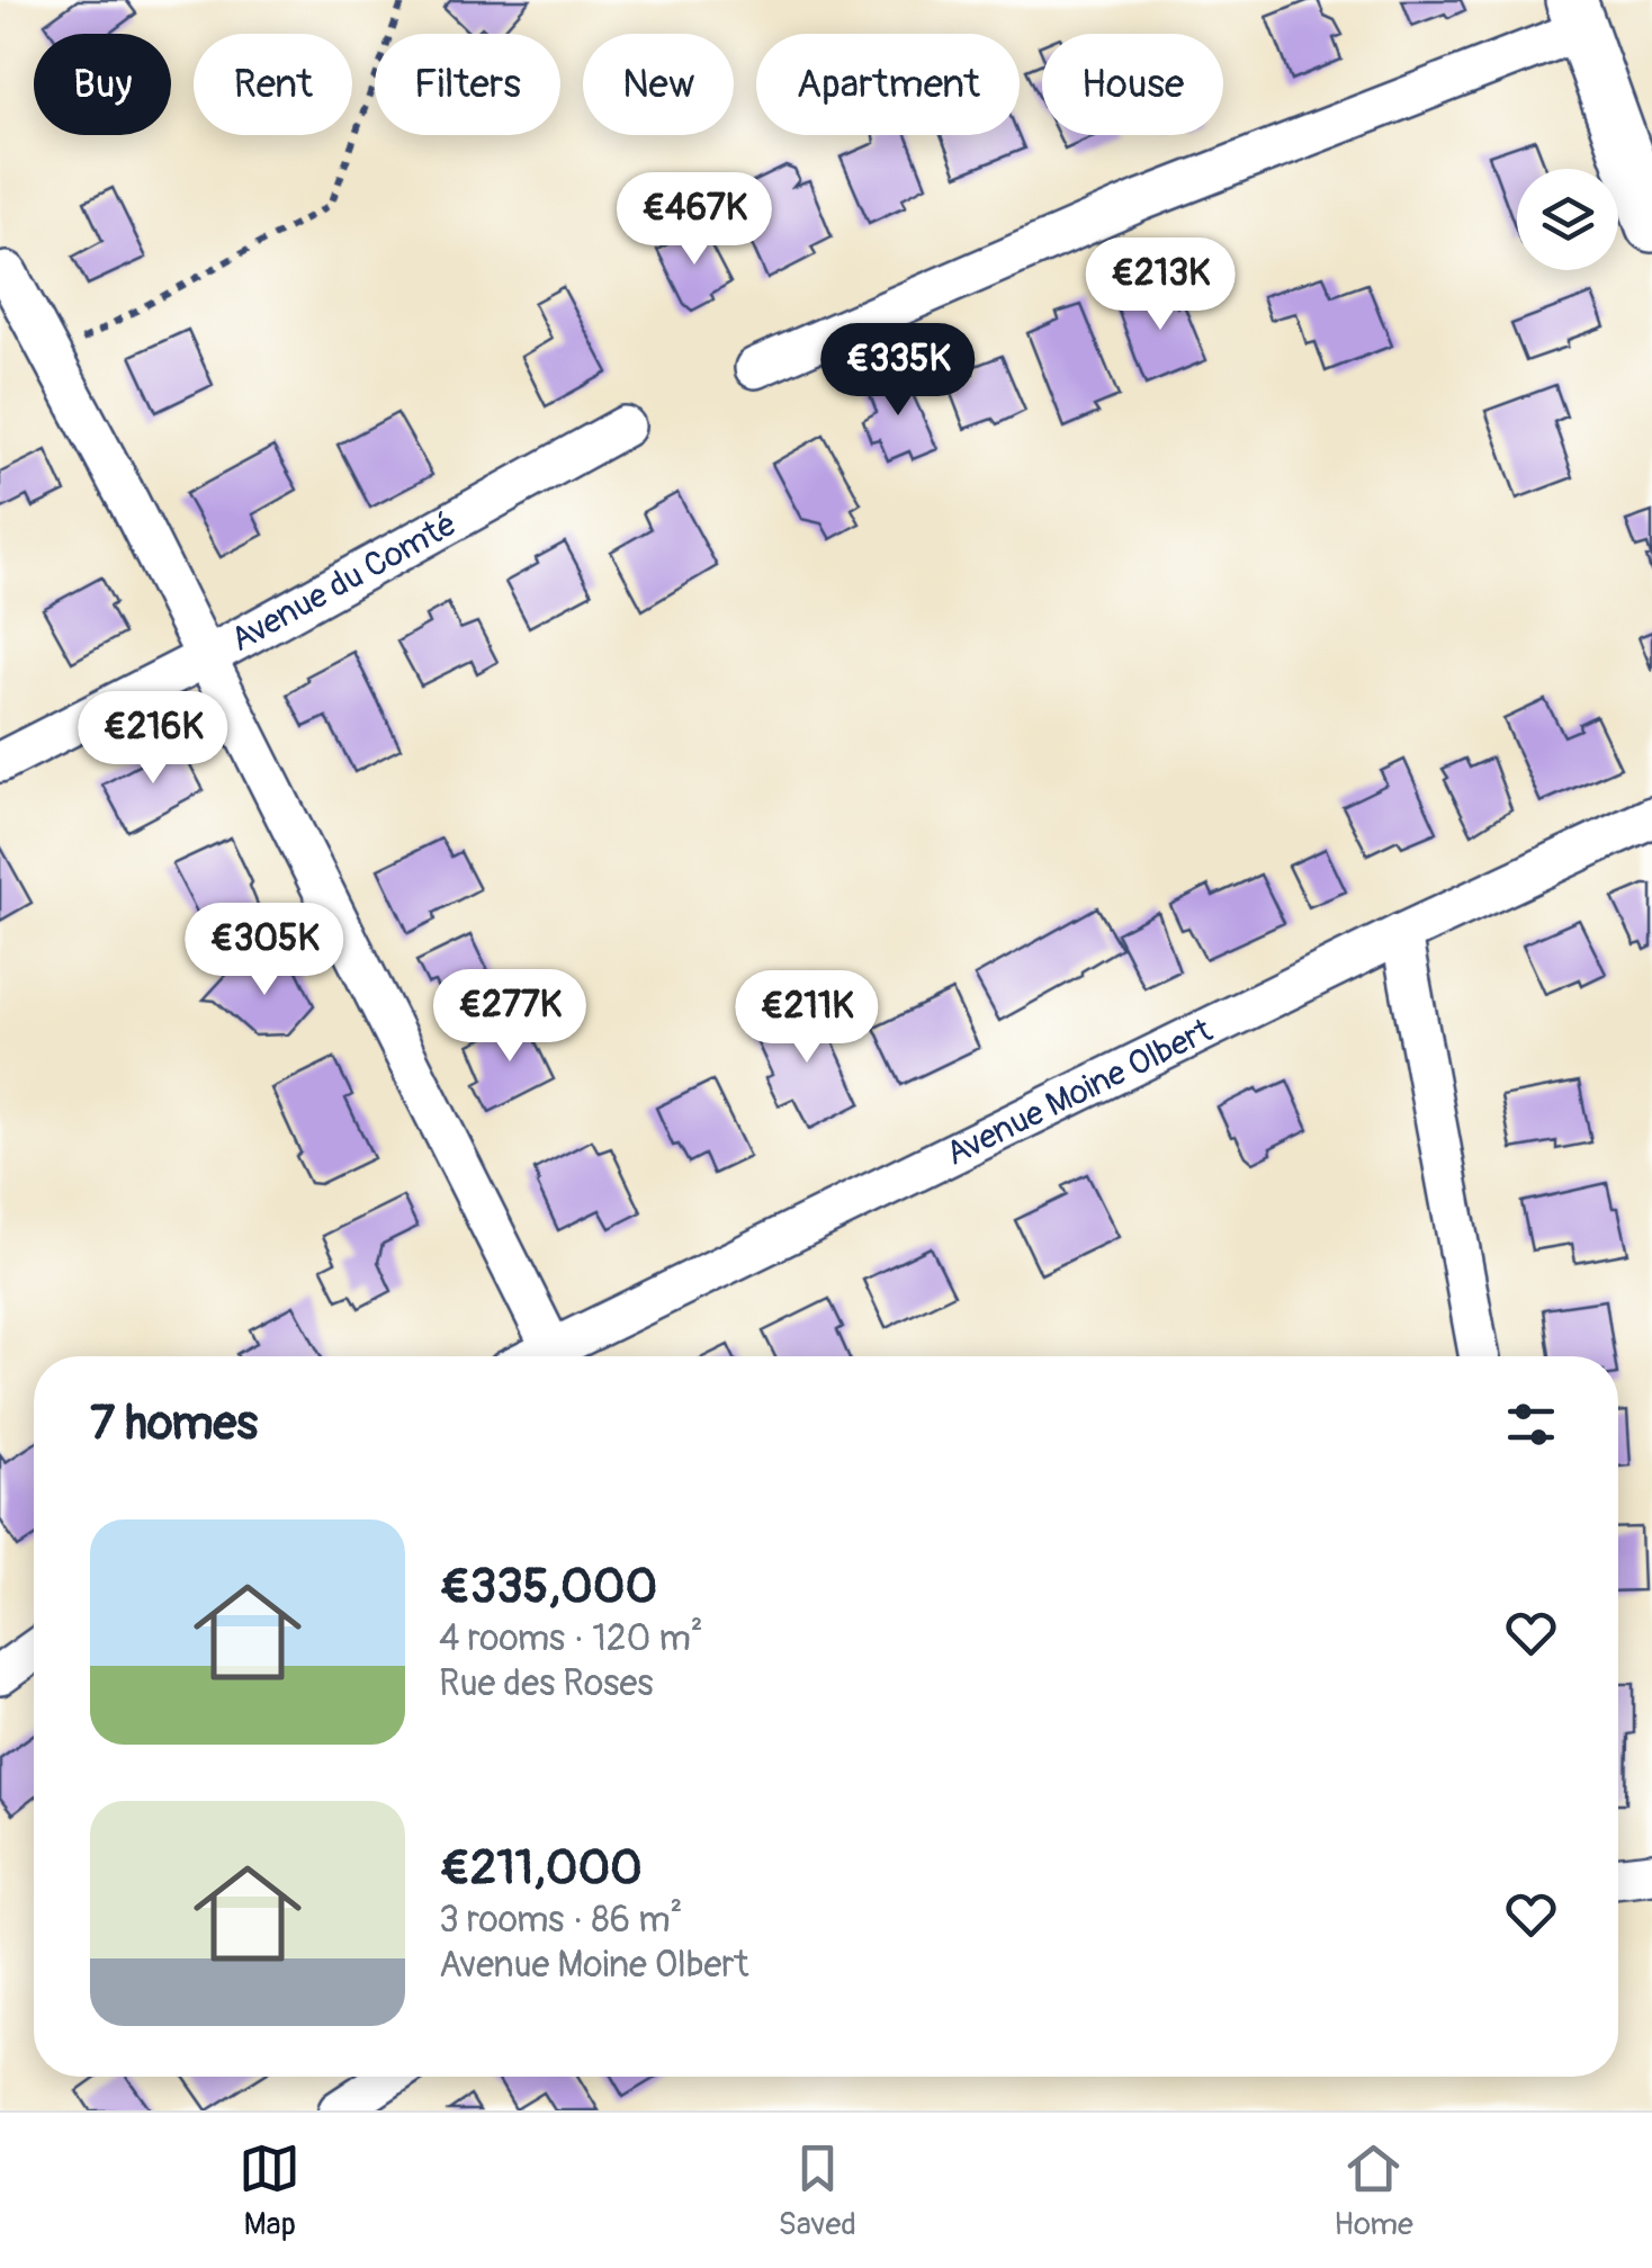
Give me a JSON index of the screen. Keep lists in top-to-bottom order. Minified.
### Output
{"streets":{"street":["Avenue du Comté","Avenue Moine Olbert"]},"page":{"chip":["Buy","Rent","Filters","New","Apartment","House"],"price":["€467K","€213K","€335K","€216K","€305K","€277K","€211K"],"heading":"7 homes","list":[{"name":"€335,000","note":"4 rooms · 120 m² · Rue des Roses"},{"name":"€211,000","note":"3 rooms · 86 m² · Avenue Moine Olbert"}],"tabs":["Map","Saved","Home"]}}
